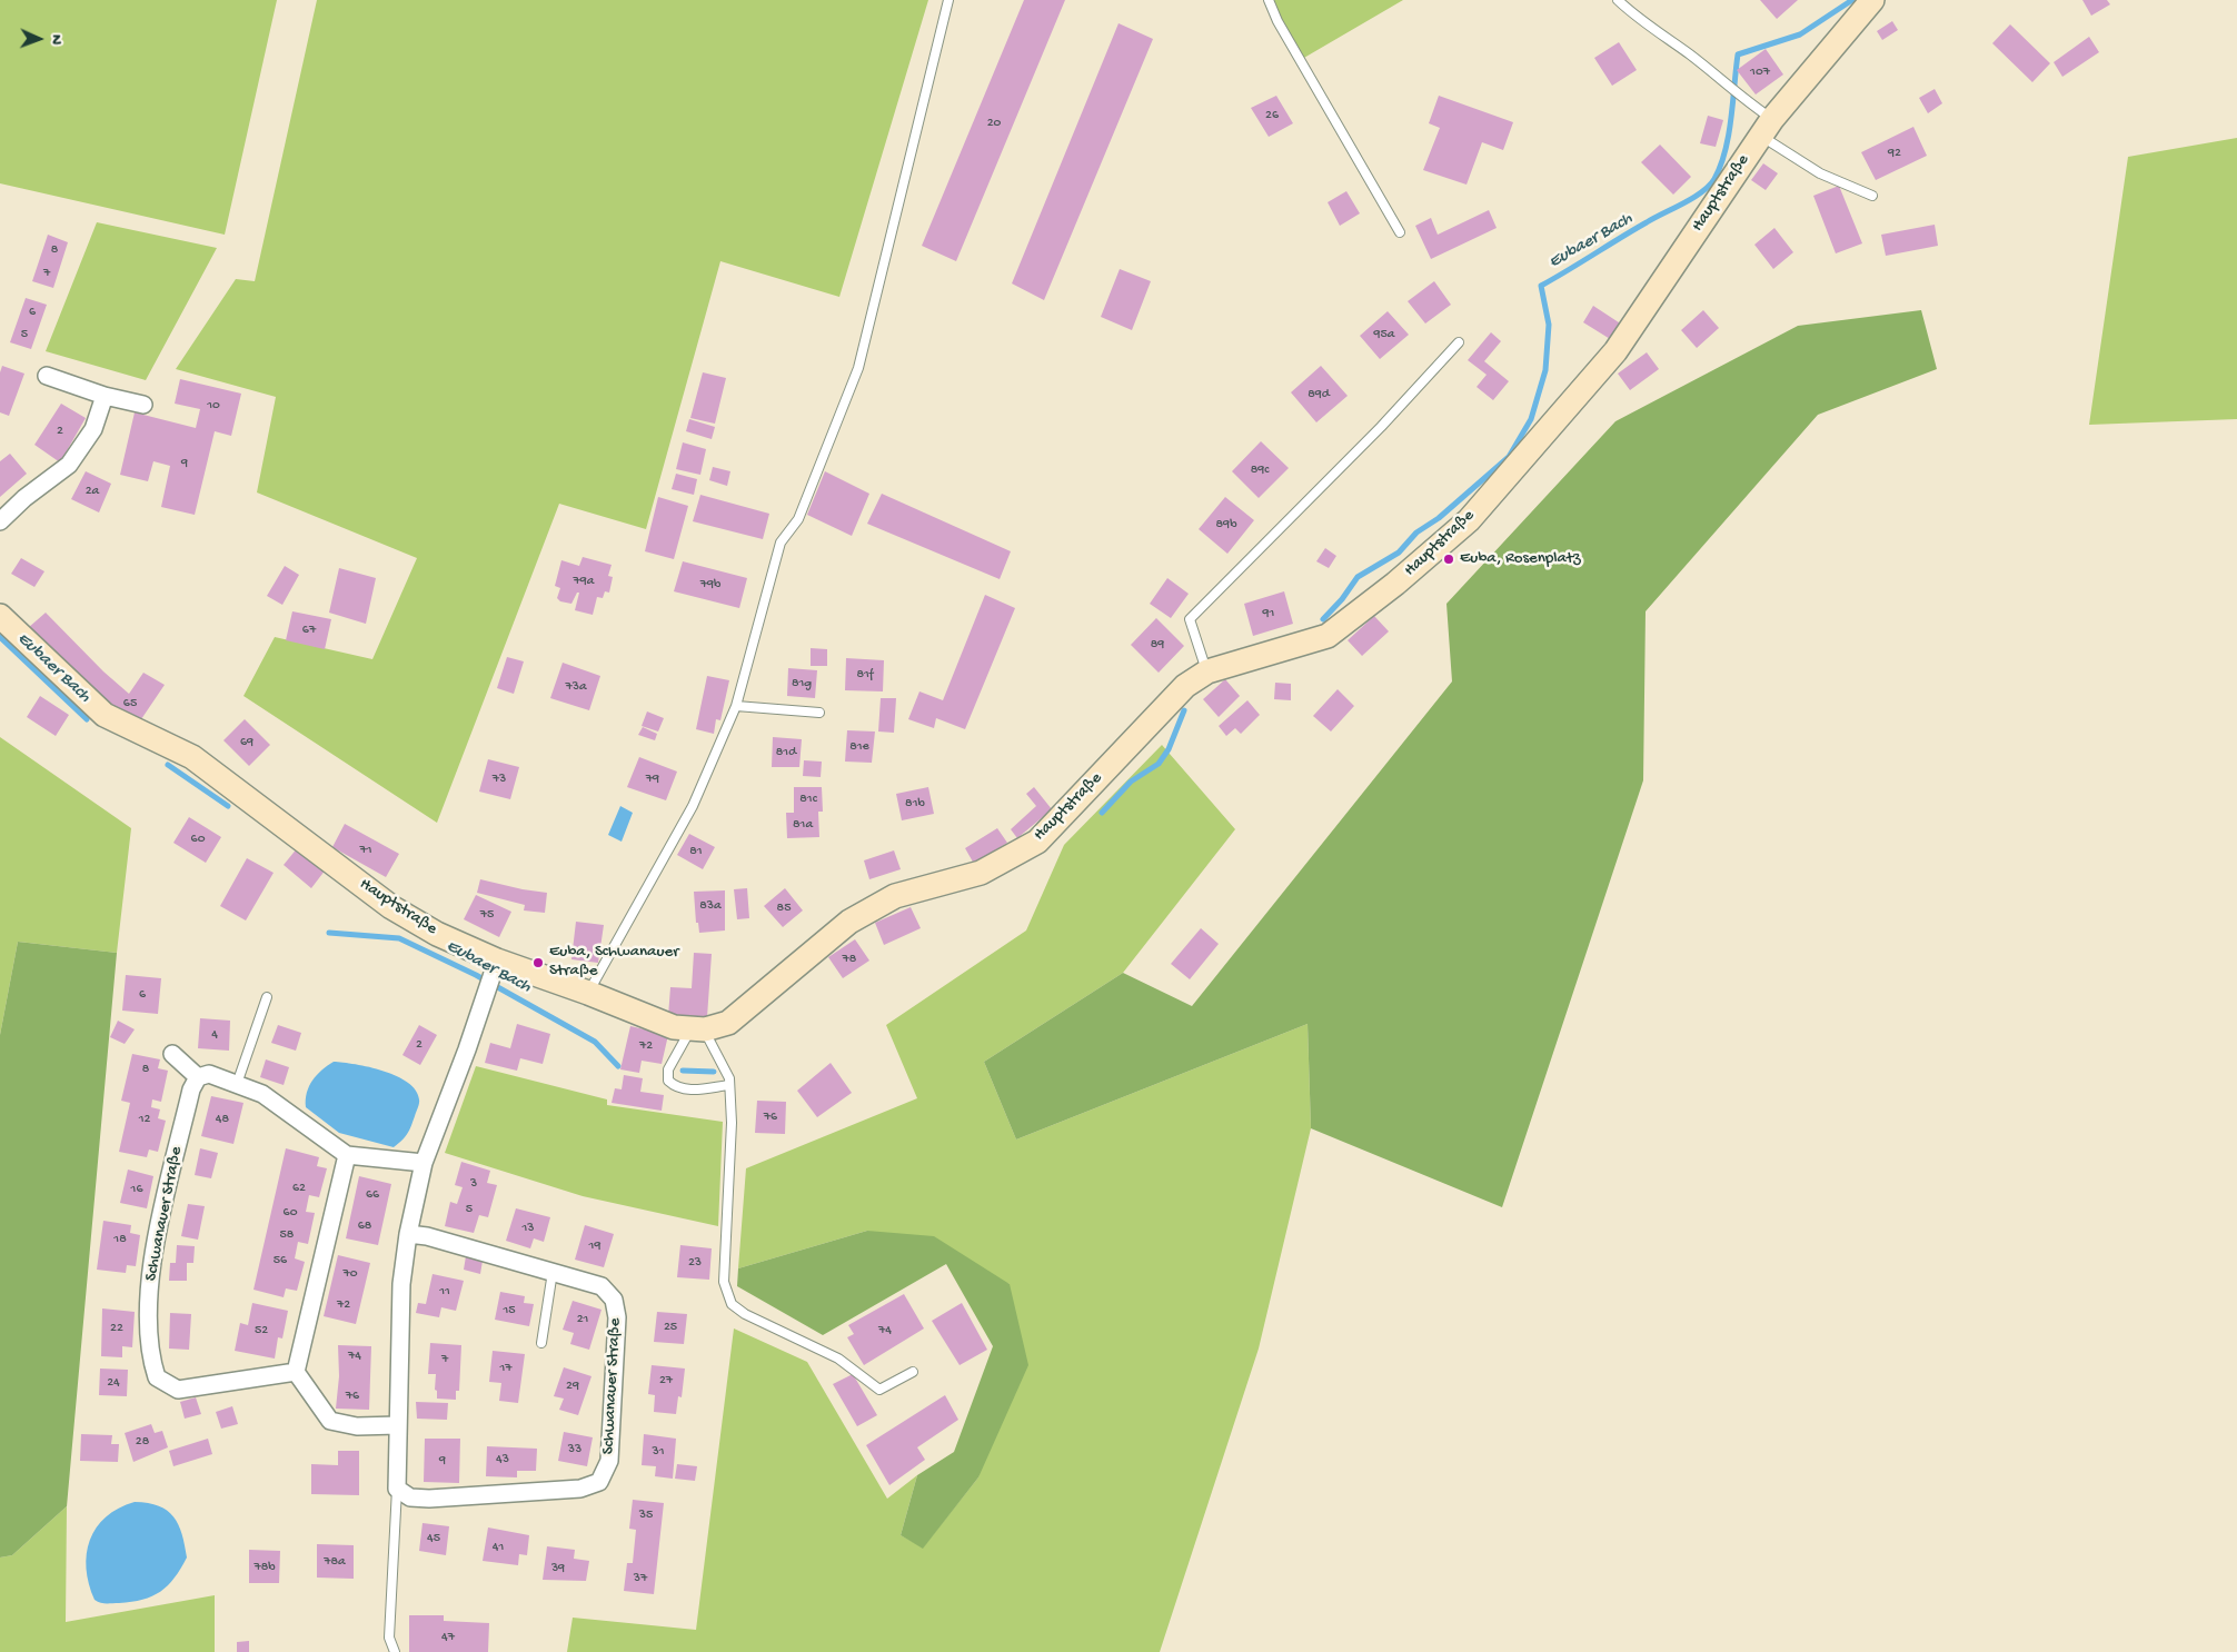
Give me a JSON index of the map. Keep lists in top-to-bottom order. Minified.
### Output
{"streets":{"street":["Hauptstraße","Schwanauer Straße"]},"water":["Eubaer Bach"],"places":["Euba, Rosenplatz","Euba, Schwanauer Straße"],"house_numbers":["107","26","20","92","8","7","6","5","95a","89d","10","2","9","89c","2a","89b","79a","79b","91","67","89","81f","81g","73a","65","69","81e","81d","73","79","81c","81b","81a","60","71","81","83a","85","75","78","6","4","2","72","8","76","12","48","3","62","16","66","5","60","68","13","58","18","19","56","23","70","11","72","15","21","25","22","52","74","74","7","17","27","24","29","76","28","33","31","43","9","35","45","41","78a","78b","39","37","47"],"north":"right"}
